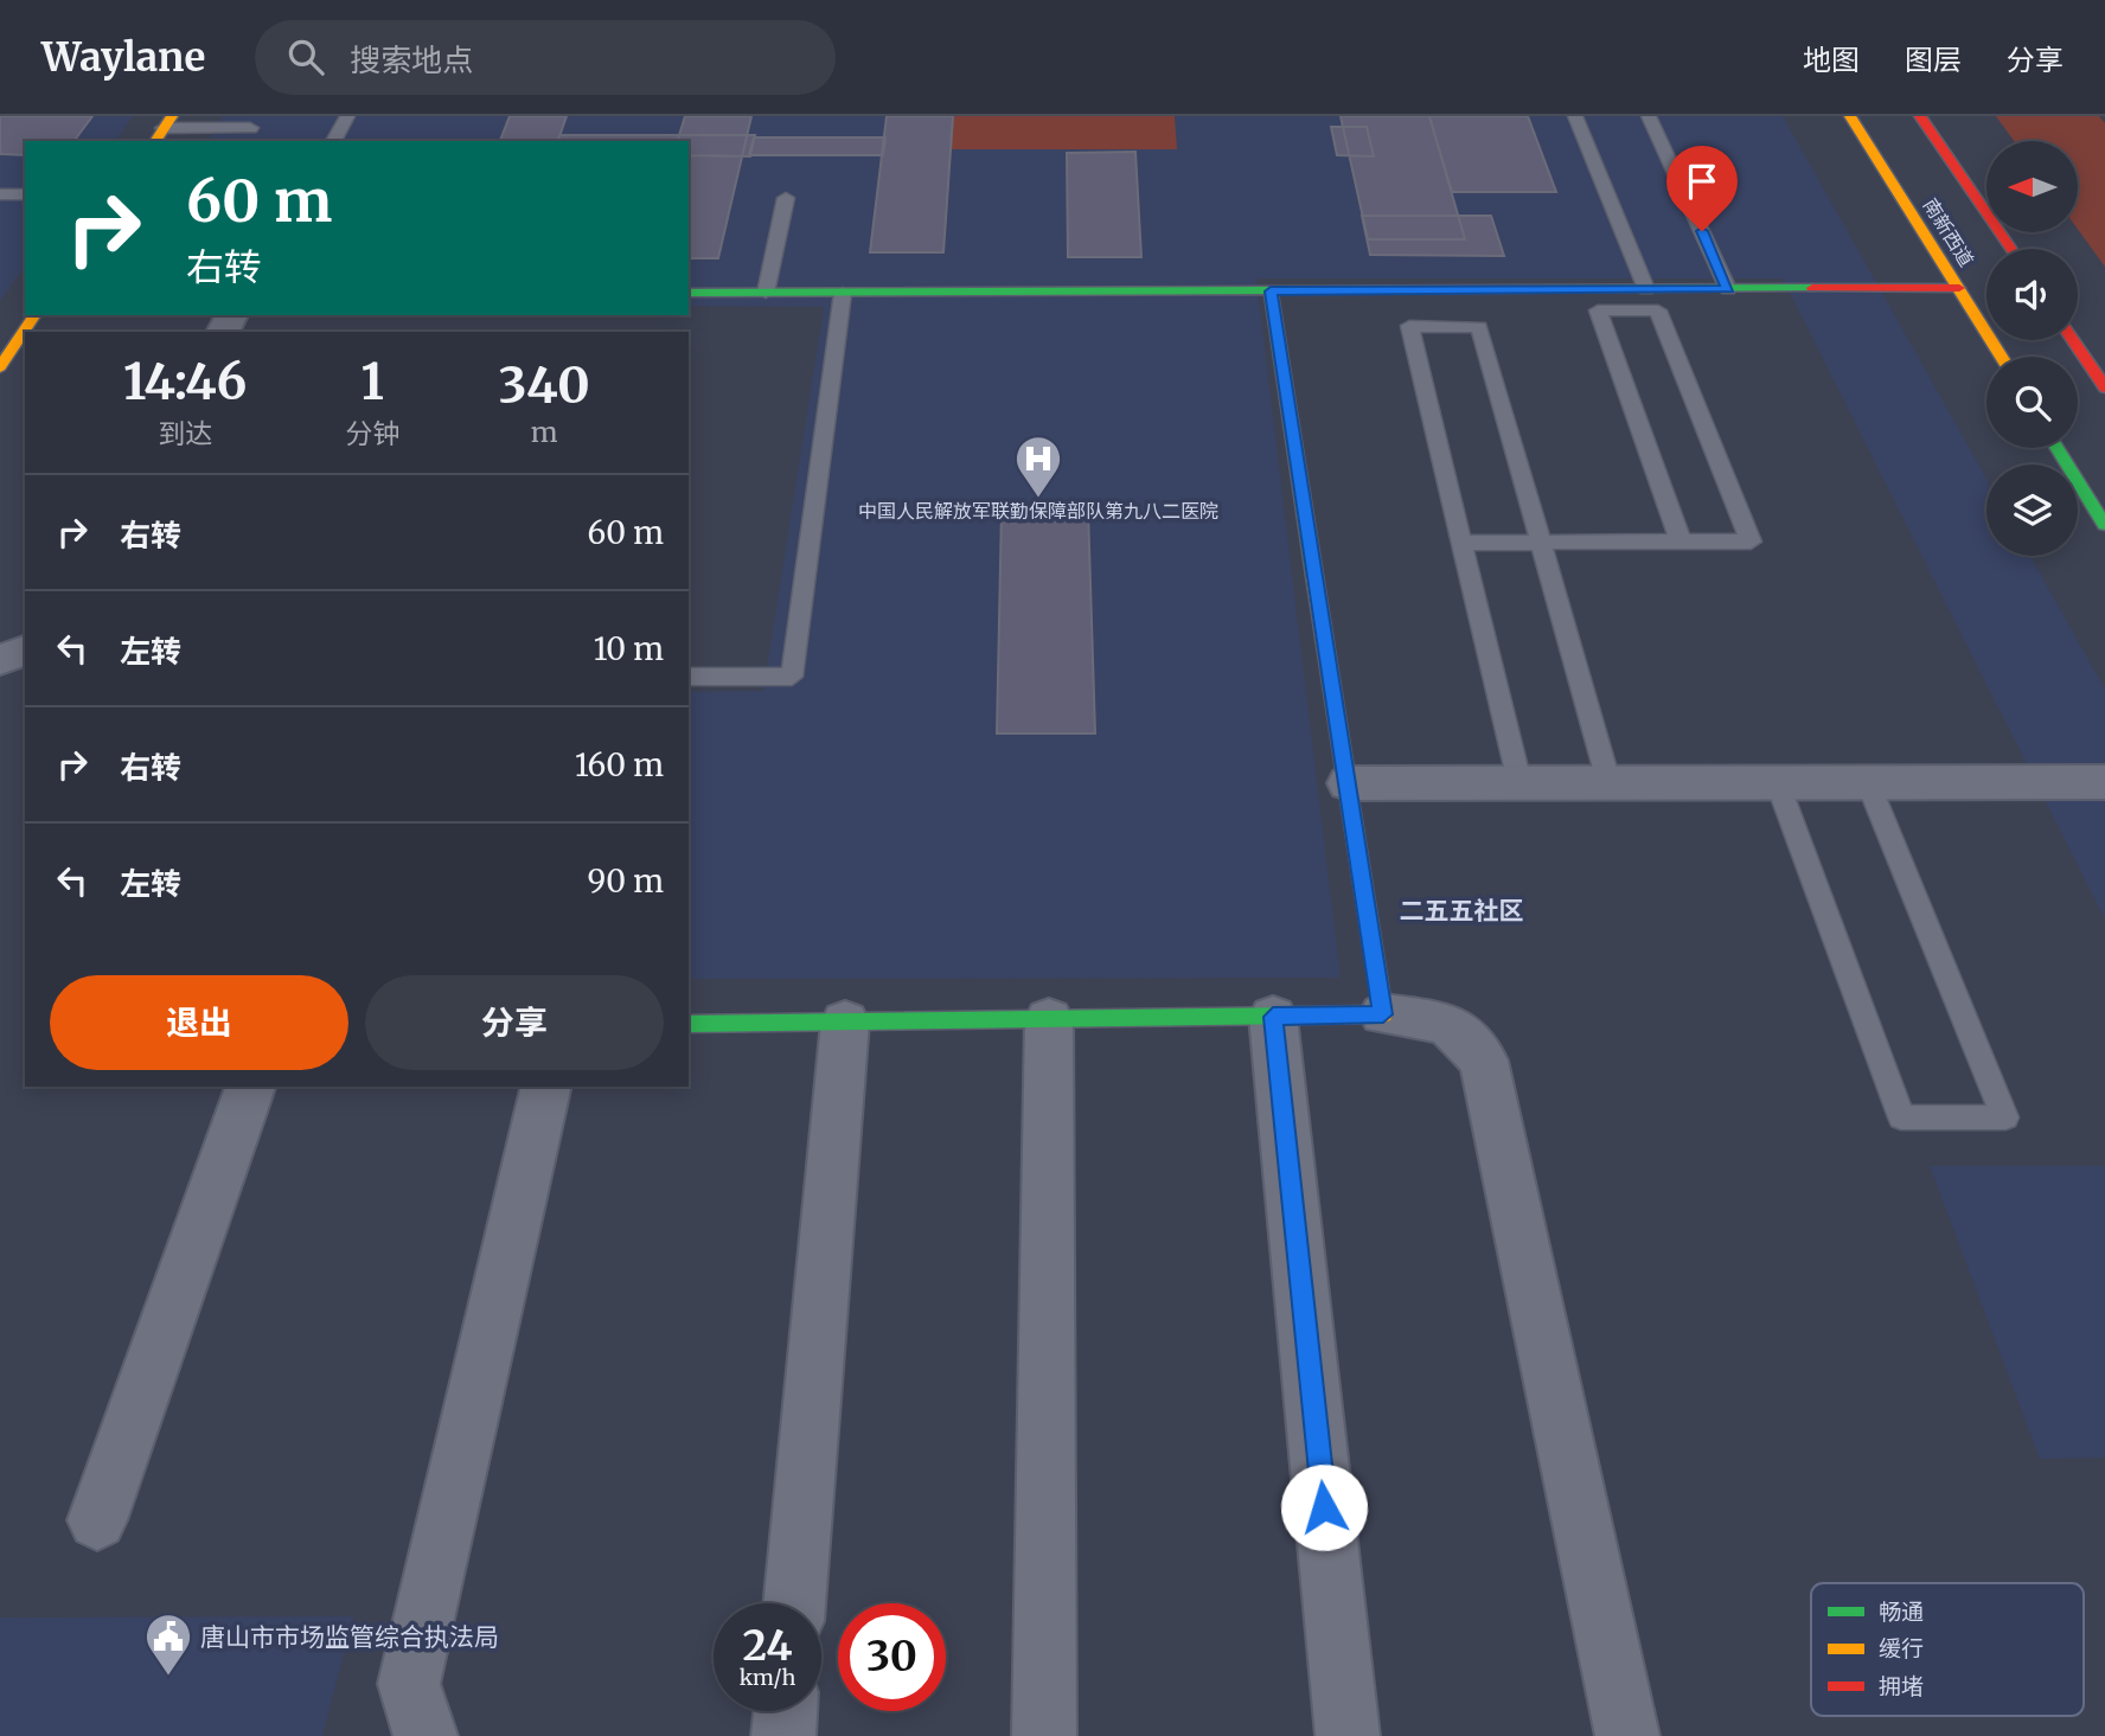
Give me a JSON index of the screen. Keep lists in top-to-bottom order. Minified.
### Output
{"streets":{"street":["南新西道"]},"districts":["二五五社区"],"places":{"hospital":["中国人民解放军联勤保障部队第九八二医院"],"public building":["唐山市市场监管综合执法局"]},"legend":["畅通","缓行","拥堵"],"north":"left","page":{"header":"Waylane","search":"搜索地点","nav":["地图","图层","分享"],"turn":["60 m","右转"],"eta":["14:46","到达","1","分钟","340","m"],"list":[{"name":"右转","value":"60 m"},{"name":"左转","value":"10 m"},{"name":"右转","value":"160 m"},{"name":"左转","value":"90 m"}],"buttons":["退出","分享"],"speed":"24 km/h","limit":"30"}}
